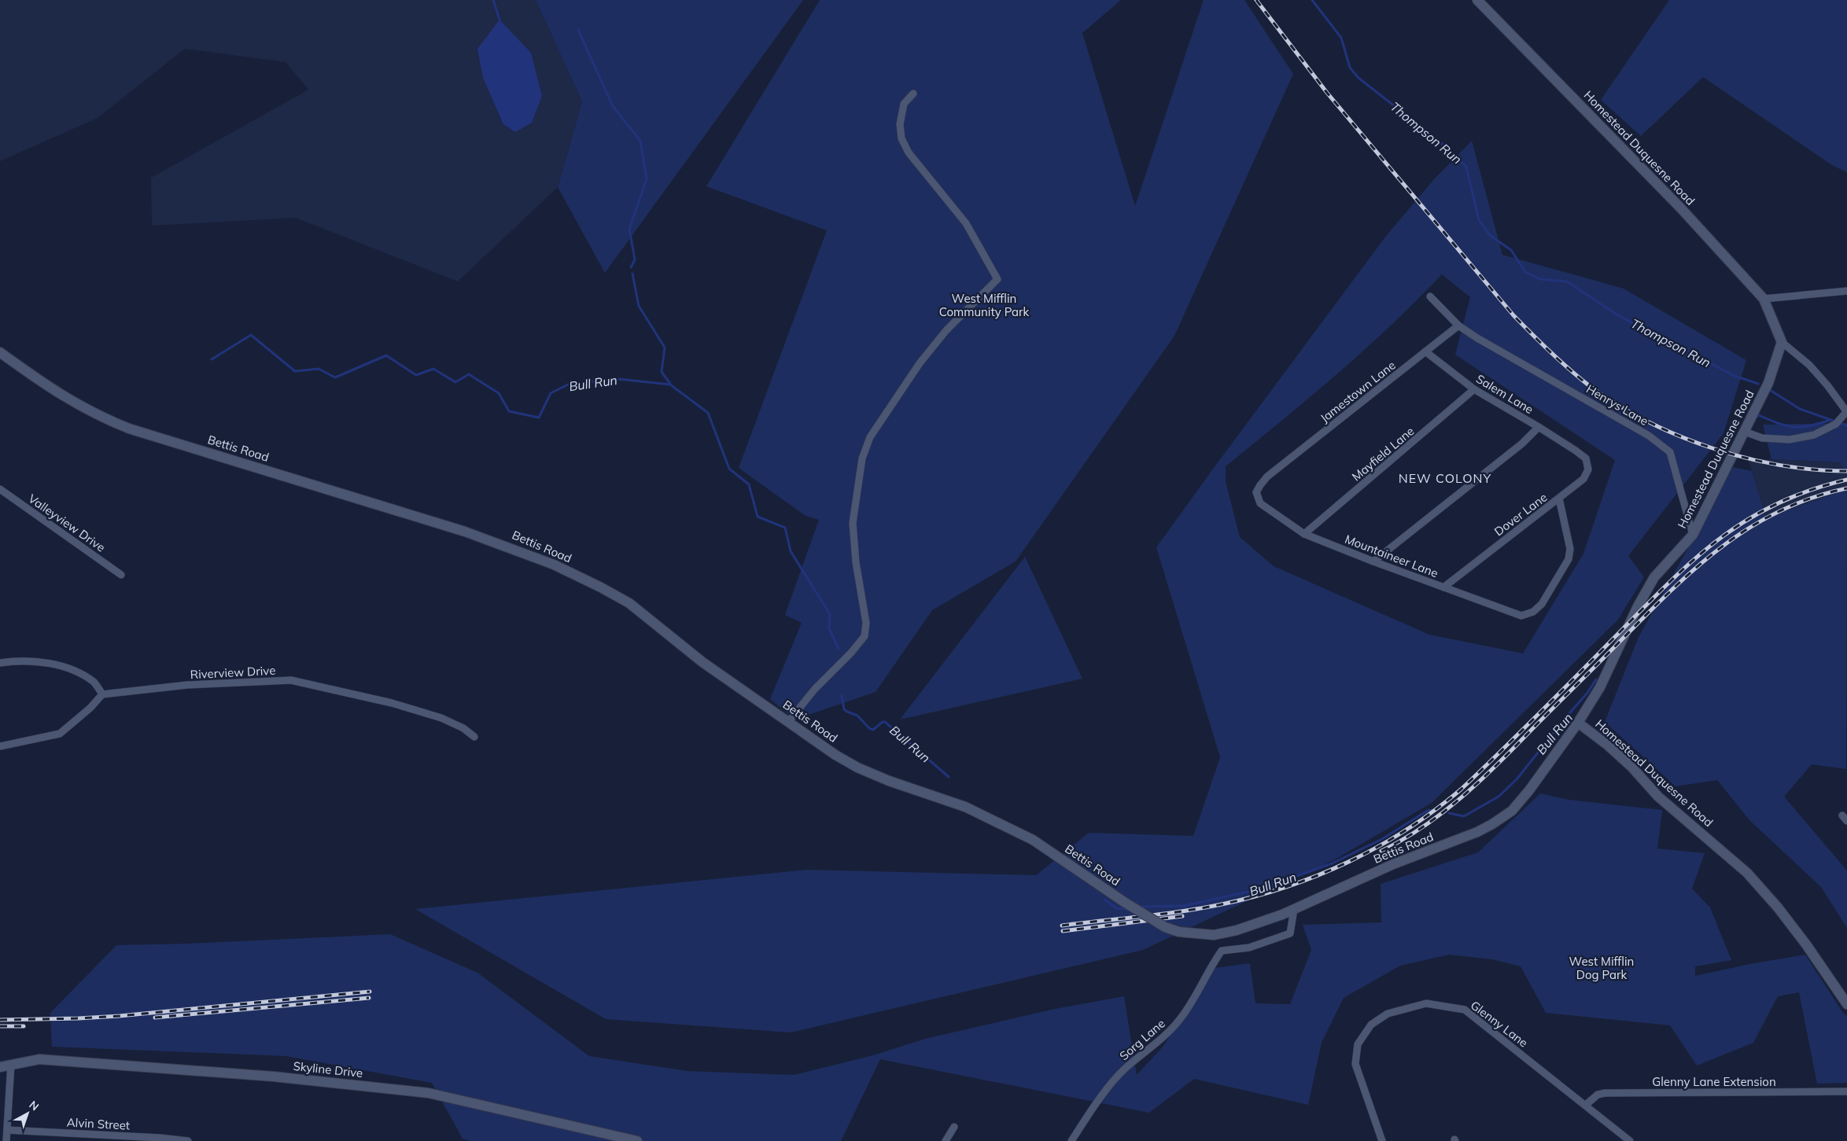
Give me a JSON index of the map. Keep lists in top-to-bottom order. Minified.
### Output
{"streets":{"street":["Homestead Duquesne Road","Jamestown Lane","Salem Lane","Henrys Lane","Bettis Road","Mayfield Lane","Dover Lane","Valleyview Drive","Mountaineer Lane","Riverview Drive","Glenny Lane","Sorg Lane","Skyline Drive","Glenny Lane Extension","Alvin Street"]},"crossings":[["Homestead Duquesne Road","Henrys Lane"],["Homestead Duquesne Road","Bettis Road"],["Jamestown Lane","Salem Lane"],["Jamestown Lane","Henrys Lane"],["Jamestown Lane","Mountaineer Lane"],["Salem Lane","Mayfield Lane"],["Salem Lane","Dover Lane"],["Bettis Road","Sorg Lane"],["Mayfield Lane","Mountaineer Lane"],["Dover Lane","Mountaineer Lane"],["Glenny Lane","Glenny Lane Extension"]],"districts":["NEW COLONY"],"water":["Thompson Run","Bull Run"],"parks":["West Mifflin Community Park","West Mifflin Dog Park"],"north":"top right"}
